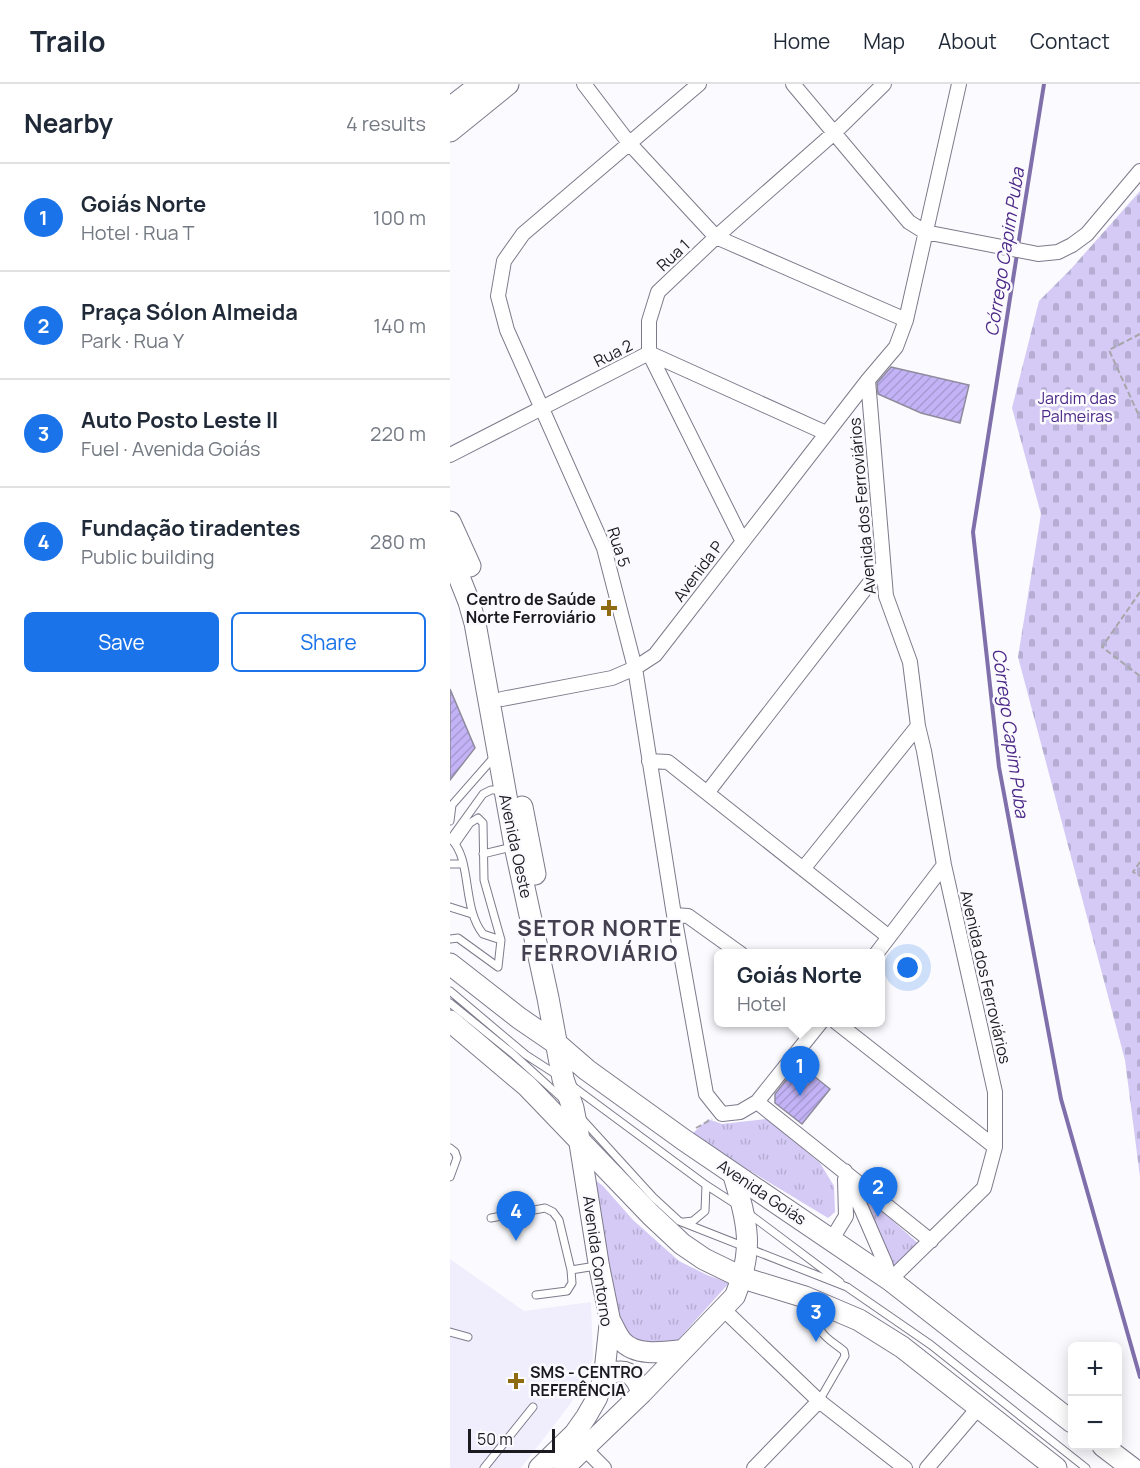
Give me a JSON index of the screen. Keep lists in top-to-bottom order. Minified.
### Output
{"streets":{"main road":["Avenida Oeste","Avenida Goiás","Avenida Contorno"],"street":["Rua 1","Rua 2","Avenida dos Ferroviários","Rua 5","Avenida P"]},"crossings":[["Rua 1","Rua 2"],["Rua 1","Avenida P"],["Rua 2","Rua 5"],["Rua 2","Avenida P"],["Avenida dos Ferroviários","Avenida P"],["Avenida dos Ferroviários","Avenida Goiás"],["Rua 5","Avenida P"],["Avenida P","Avenida Oeste"],["Avenida Oeste","Avenida Goiás"],["Avenida Oeste","Avenida Contorno"]],"districts":["SETOR NORTE FERROVIÁRIO"],"water":["Córrego Capim Puba"],"parks":["Jardim das Palmeiras"],"places":{"health":["Centro de Saúde Norte Ferroviário","SMS - CENTRO REFERÊNCIA"]},"scale_bar":"50 m","page":{"header":"Trailo","nav":["Home","Map","About","Contact"],"heading":["Nearby","4 results"],"list":[{"mark":"1","name":"Goiás Norte","note":"Hotel · Rua T","value":"100 m"},{"mark":"2","name":"Praça Sólon Almeida","note":"Park · Rua Y","value":"140 m"},{"mark":"3","name":"Auto Posto Leste II","note":"Fuel · Avenida Goiás","value":"220 m"},{"mark":"4","name":"Fundação tiradentes","note":"Public building","value":"280 m"}],"buttons":["Save","Share"],"popup":["Goiás Norte","Hotel"],"pins":["1","2","4","3"],"map_buttons":["+","−"],"scale":"50 m"}}
